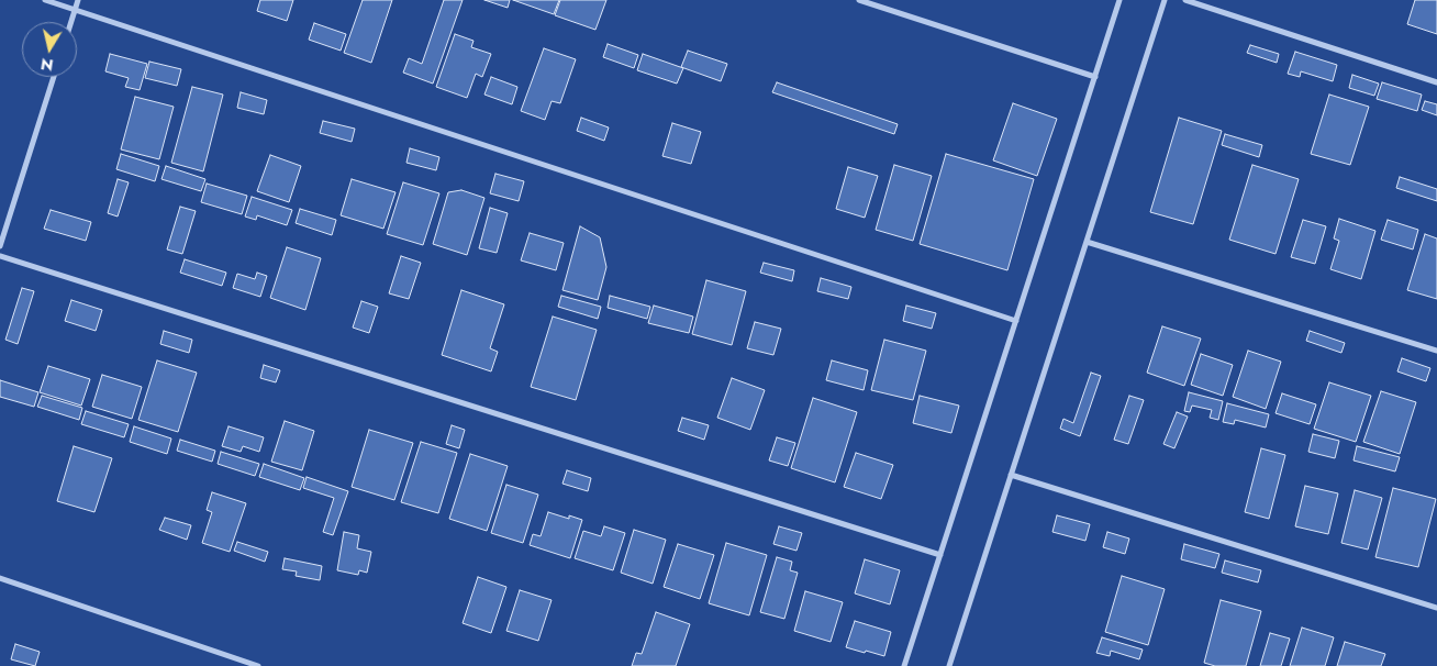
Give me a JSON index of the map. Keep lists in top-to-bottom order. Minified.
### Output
{"north":"bottom"}
